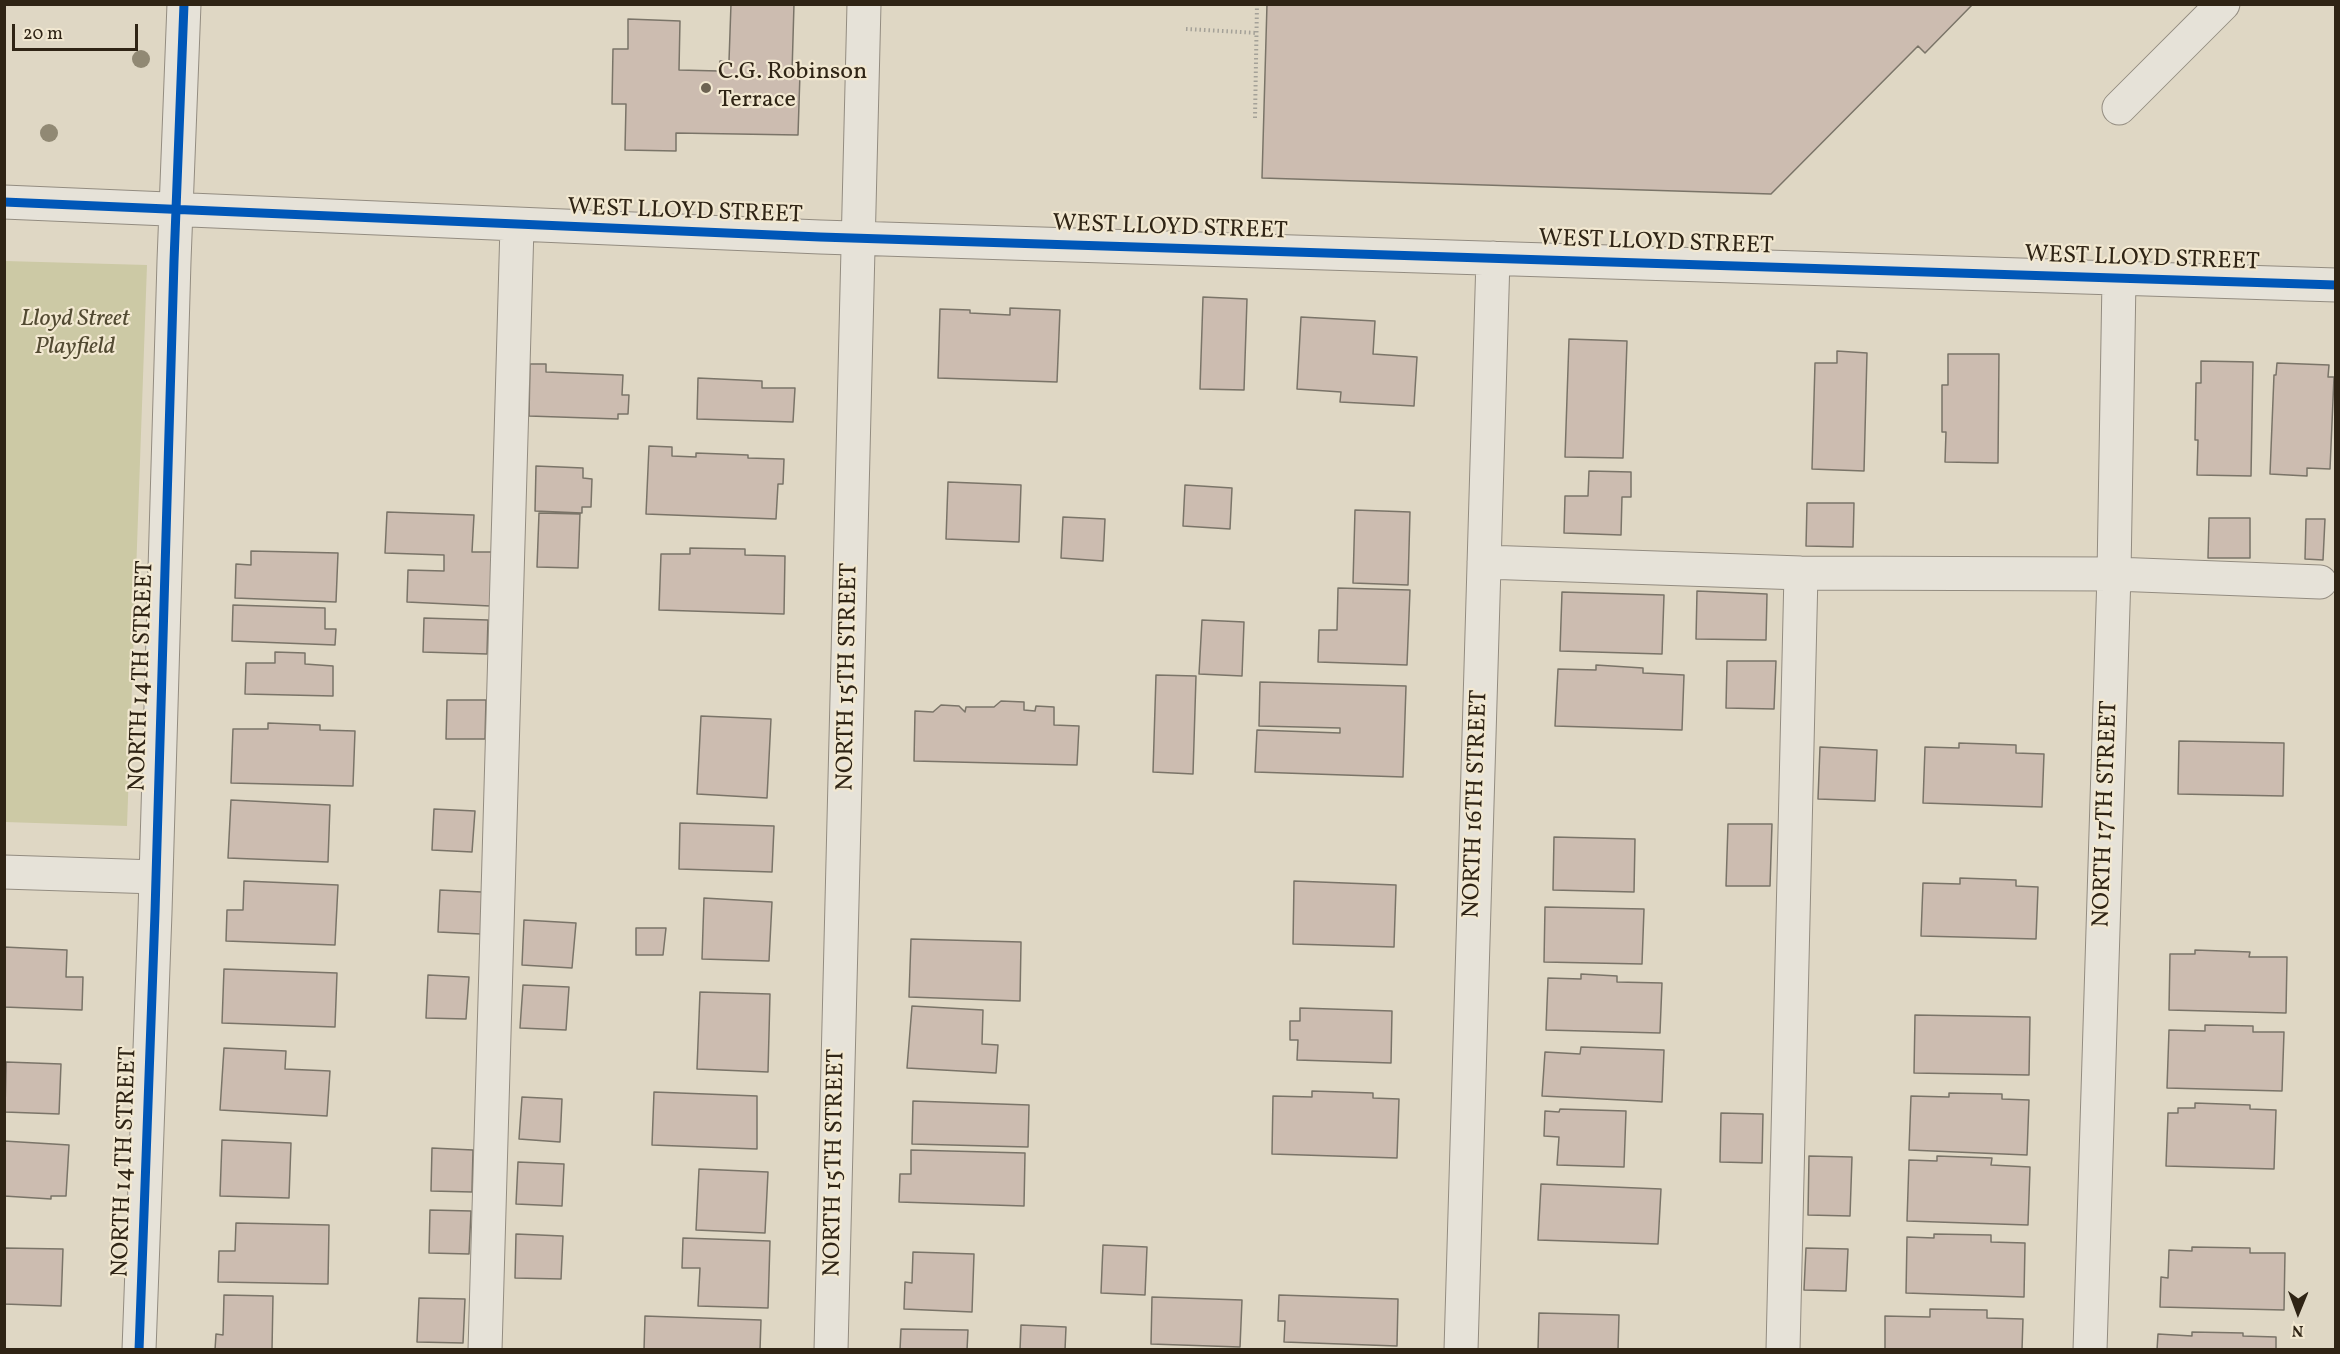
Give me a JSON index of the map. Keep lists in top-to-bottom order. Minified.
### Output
{"streets":{"street":["WEST LLOYD STREET","NORTH 14TH STREET","NORTH 15TH STREET","NORTH 16TH STREET","NORTH 17TH STREET"]},"crossings":[["WEST LLOYD STREET","NORTH 14TH STREET"],["WEST LLOYD STREET","NORTH 15TH STREET"],["WEST LLOYD STREET","NORTH 16TH STREET"],["WEST LLOYD STREET","NORTH 17TH STREET"]],"parks":["Lloyd Street Playfield"],"places":["C.G. Robinson Terrace"],"scale_bar":"20 m","north":"bottom"}
